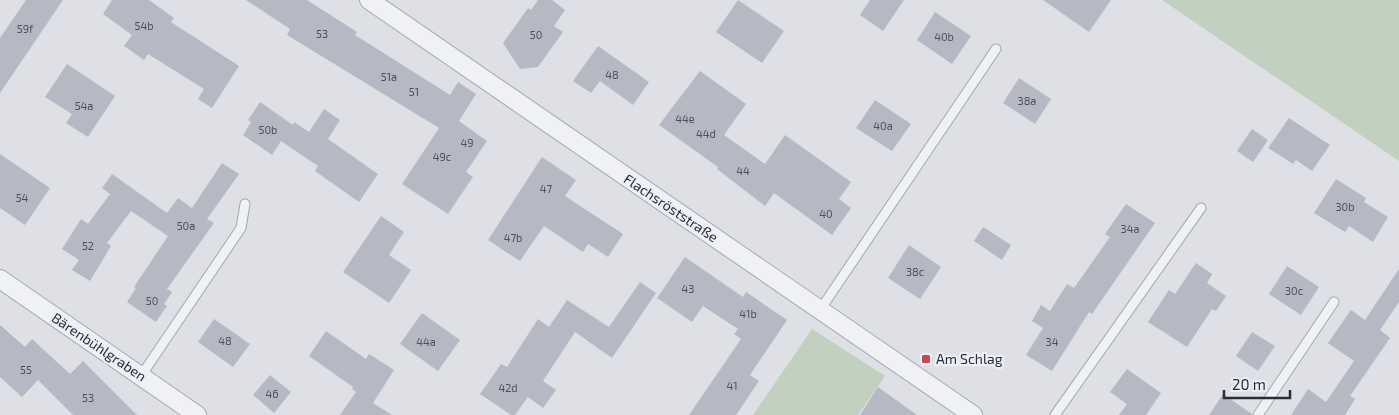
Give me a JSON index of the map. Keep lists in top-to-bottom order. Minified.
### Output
{"streets":{"street":["Flachsröststraße","Bärenbühlgraben"]},"places":{"transit":["Am Schlag"]},"house_numbers":["54b","59f","53","50","40b","48","51a","51","38a","54a","44e","40a","50b","44d","49","49c","44","47","54","30b","40","50a","34a","47b","52","38c","43","30c","50","41b","48","44a","34","55","41","42d","46","53"],"scale_bar":"20 m"}
